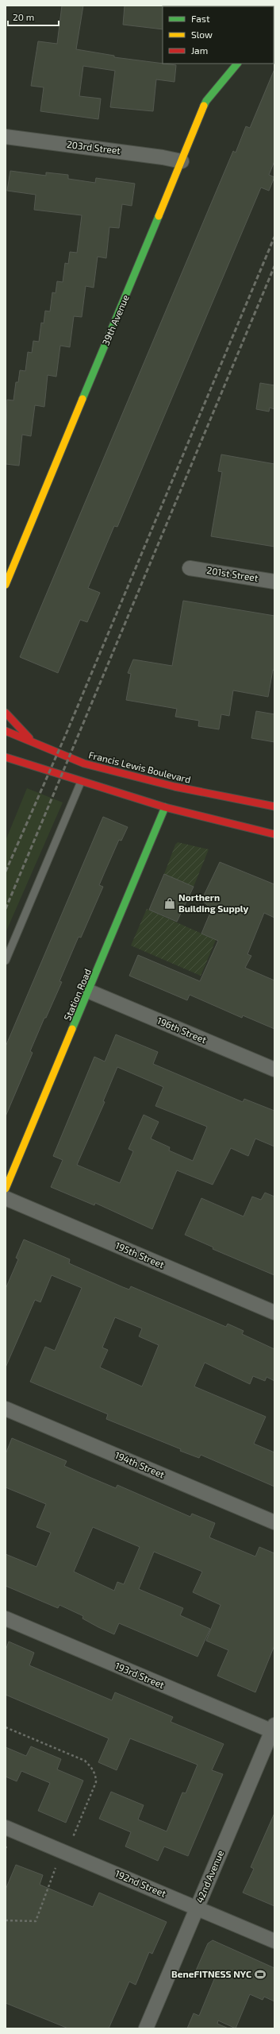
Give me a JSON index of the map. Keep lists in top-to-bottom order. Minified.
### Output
{"streets":{"street":["203rd Street","39th Avenue","201st Street","Francis Lewis Boulevard","Station Road","196th Street","195th Street","194th Street","193rd Street","42nd Avenue","192nd Street"]},"crossings":[["203rd Street","39th Avenue"],["Station Road","196th Street"],["193rd Street","42nd Avenue"],["42nd Avenue","192nd Street"]],"places":{"shop":["Northern Building Supply"],"sports":["BeneFITNESS NYC"]},"legend":["Fast","Slow","Jam"],"scale_bar":"20 m"}
